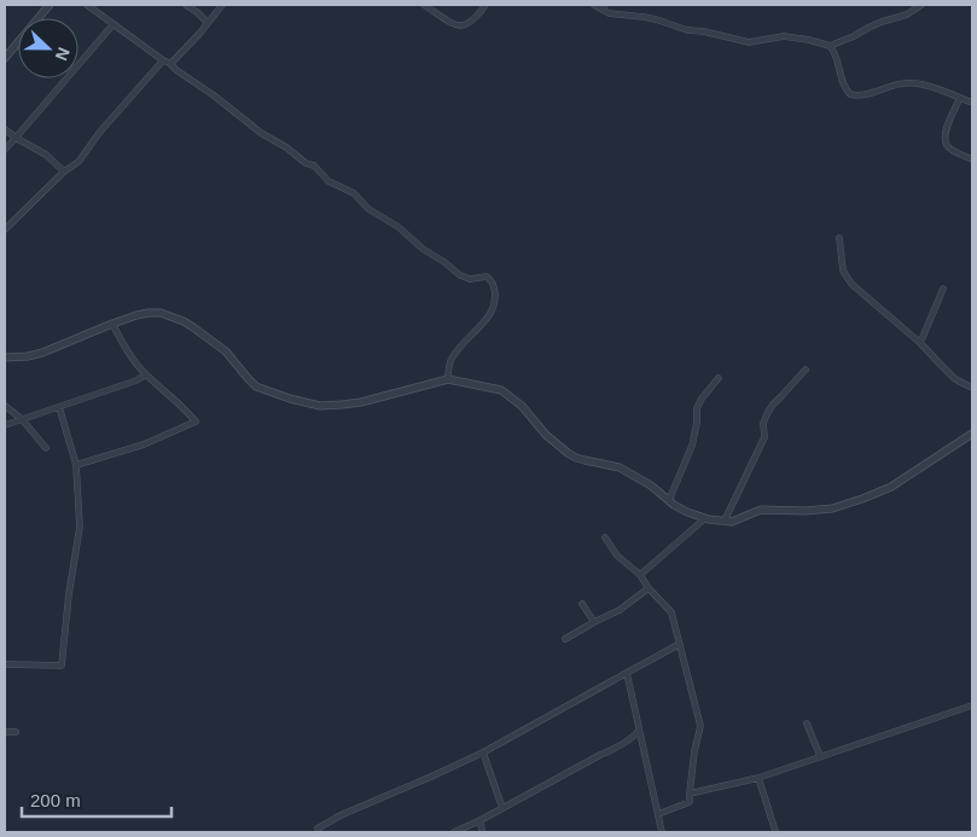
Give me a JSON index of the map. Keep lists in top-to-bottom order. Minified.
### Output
{"scale_bar":"200 m","north":"right"}
